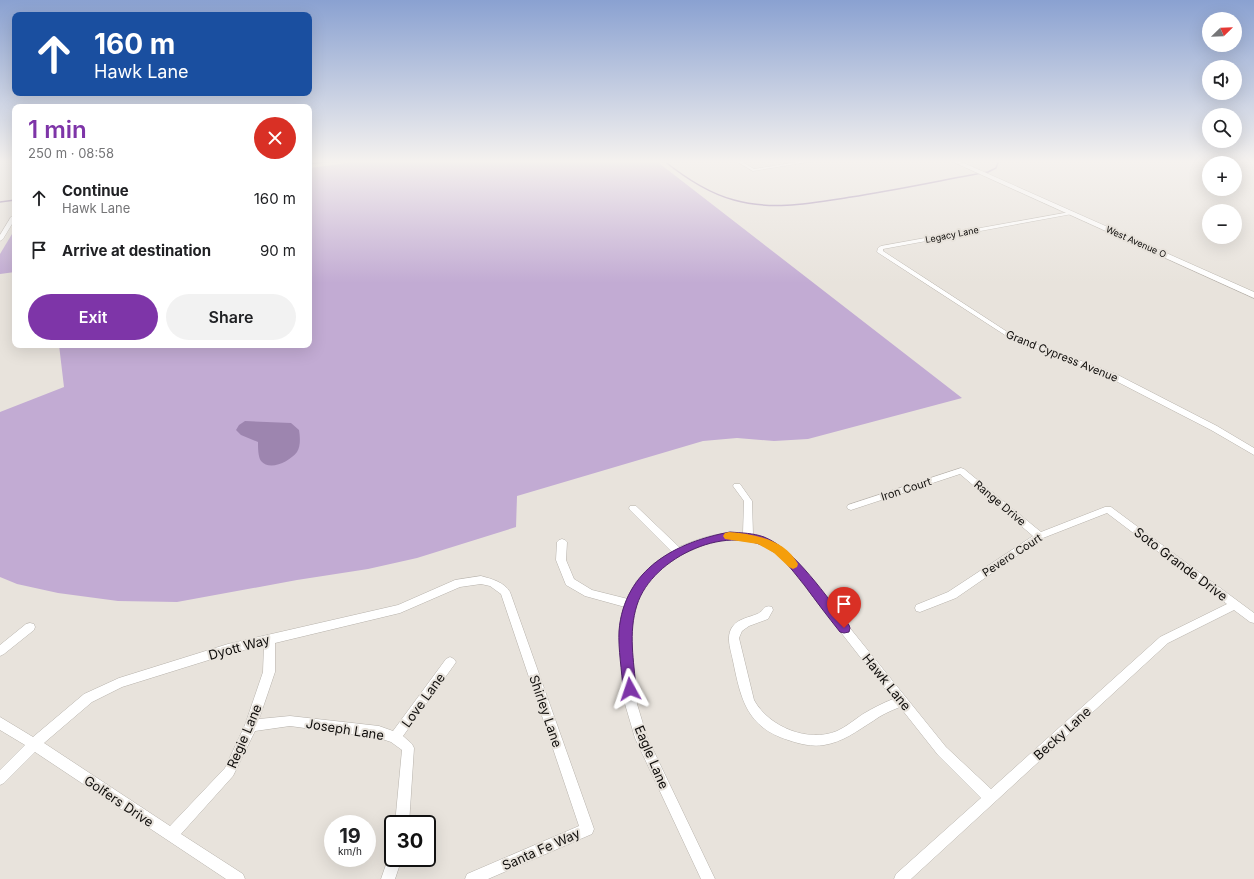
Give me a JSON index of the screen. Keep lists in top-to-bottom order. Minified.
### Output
{"streets":{"main road":["West Avenue O"],"street":["Legacy Lane","Grand Cypress Avenue","Iron Court","Range Drive","Pevero Court","Soto Grande Drive","Dyott Way","Hawk Lane","Love Lane","Shirley Lane","Joseph Lane","Becky Lane","Regie Lane","Eagle Lane","Golfers Drive","Santa Fe Way"]},"crossings":[["Legacy Lane","West Avenue O"],["Legacy Lane","Grand Cypress Avenue"],["Iron Court","Range Drive"],["Range Drive","Pevero Court"],["Pevero Court","Soto Grande Drive"],["Soto Grande Drive","Becky Lane"],["Dyott Way","Shirley Lane"],["Dyott Way","Regie Lane"],["Dyott Way","Golfers Drive"],["Hawk Lane","Becky Lane"],["Hawk Lane","Eagle Lane"],["Love Lane","Joseph Lane"],["Shirley Lane","Santa Fe Way"],["Joseph Lane","Regie Lane"],["Regie Lane","Golfers Drive"]],"north":"top right","page":{"map_buttons":["+","−"],"turn":["160 m","Hawk Lane"],"heading":["1 min","250 m · 08:58"],"list":[{"name":"Continue","note":"Hawk Lane","value":"160 m"},{"name":"Arrive at destination","value":"90 m"}],"buttons":["Exit","Share"],"speed":"19 km/h","limit":"30"}}
